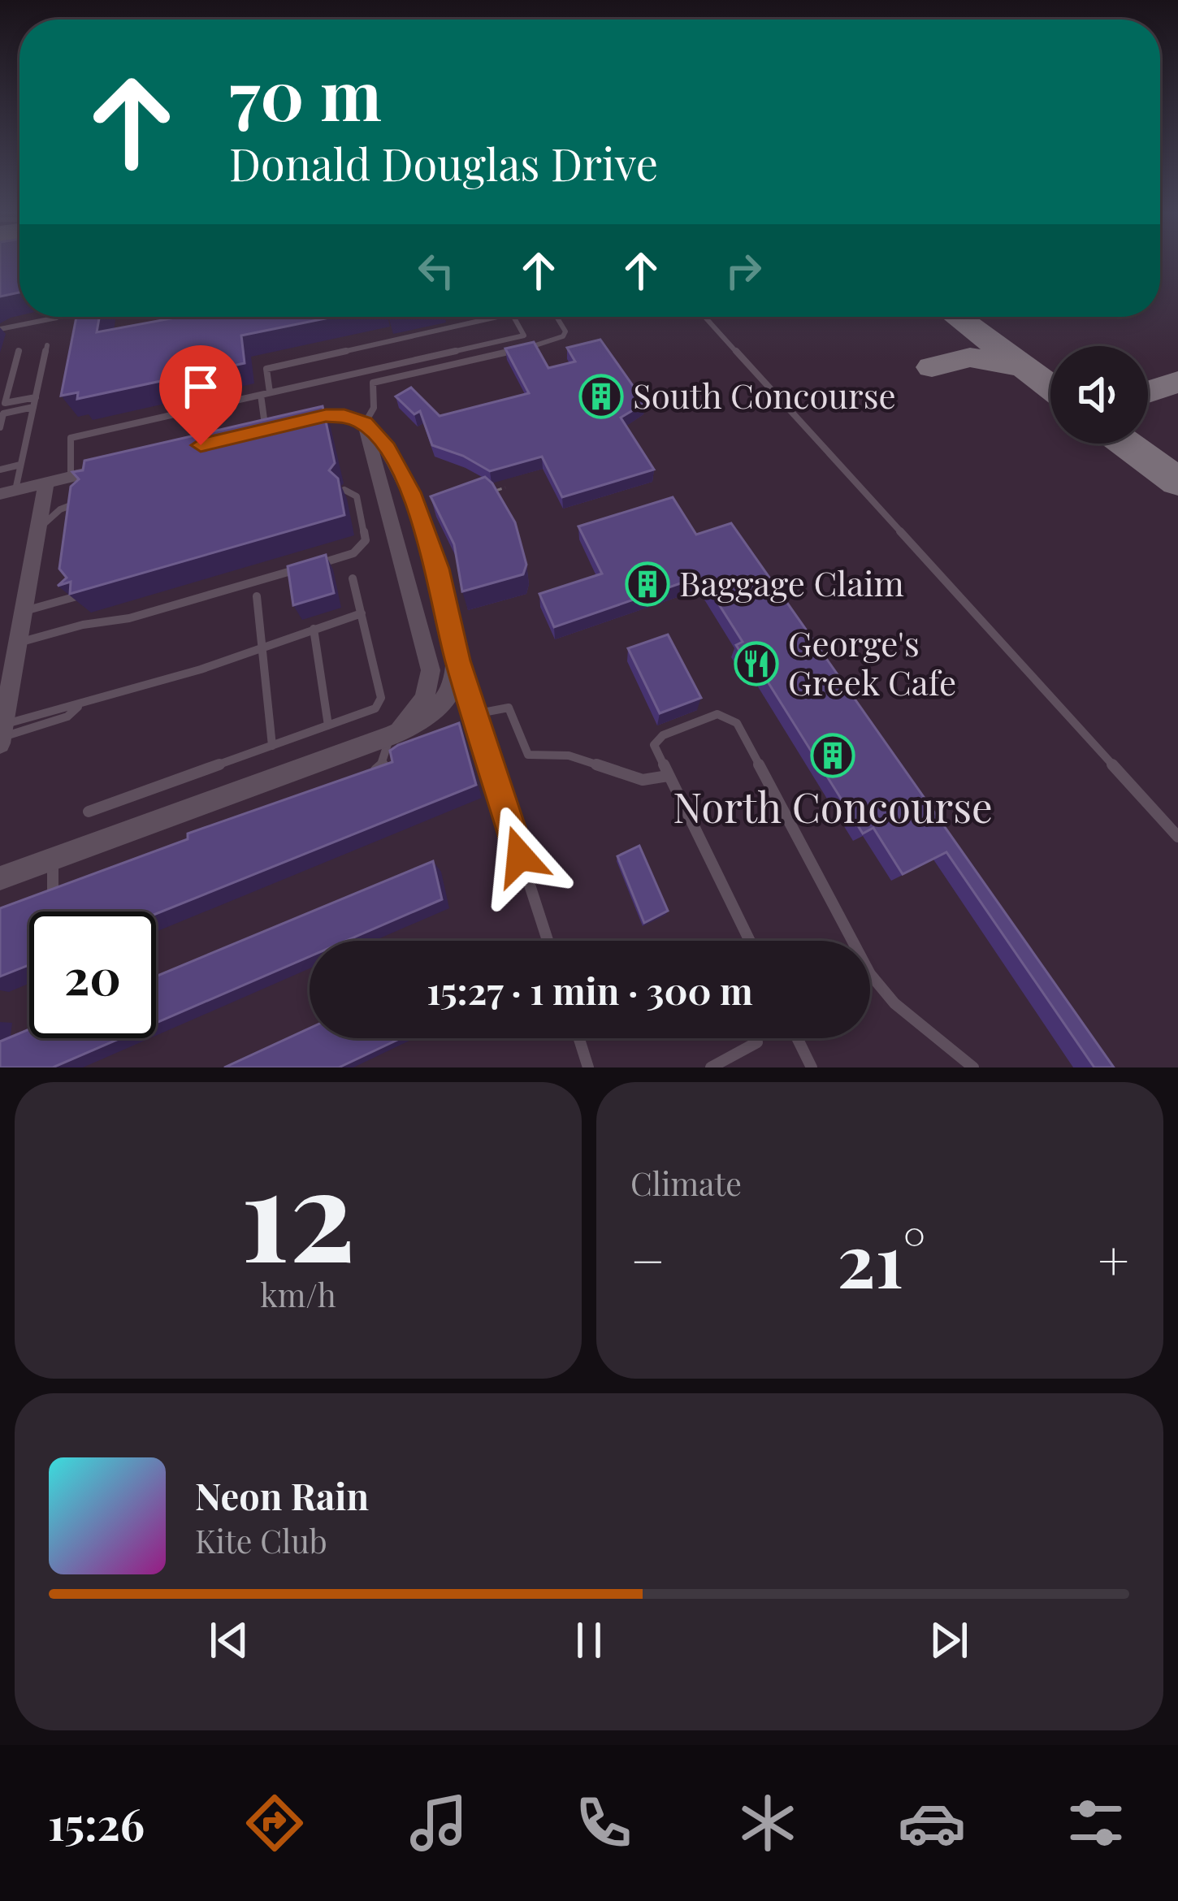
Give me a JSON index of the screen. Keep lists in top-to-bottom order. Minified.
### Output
{"places":{"building":["South Concourse","Baggage Claim","North Concourse"],"restaurant":["George's Greek Cafe"]},"page":{"turn":["70 m","Donald Douglas Drive"],"limit":"20","trip":"15:27 · 1 min · 300 m","tile":[["12","km/h"],"Climate"],"heat":["−","21°","+"],"song":["Neon Rain","Kite Club"],"tabs":"15:26"}}
